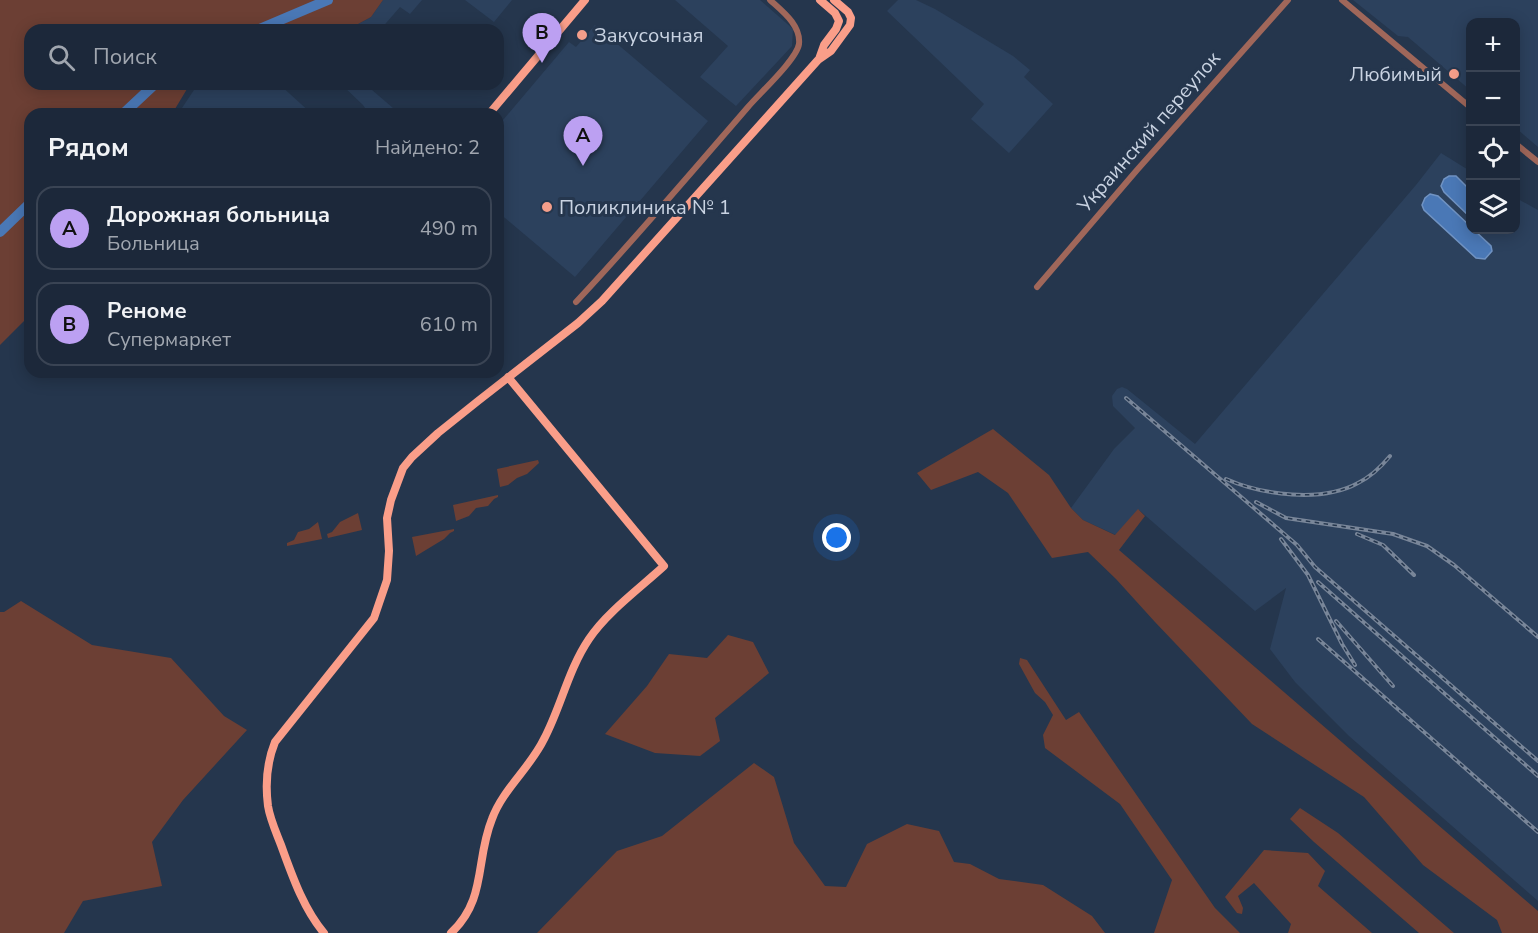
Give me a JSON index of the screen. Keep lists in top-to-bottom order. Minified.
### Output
{"streets":{"street":["Украинский переулок"]},"places":["Закусочная","Любимый","Поликлиника № 1"],"page":{"pins":["B","A"],"map_buttons":["+","−"],"search":"Поиск","heading":["Рядом","Найдено: 2"],"list":[{"mark":"A","name":"Дорожная больница","note":"Больница","value":"490 m"},{"mark":"B","name":"Реноме","note":"Супермаркет","value":"610 m"}]}}
